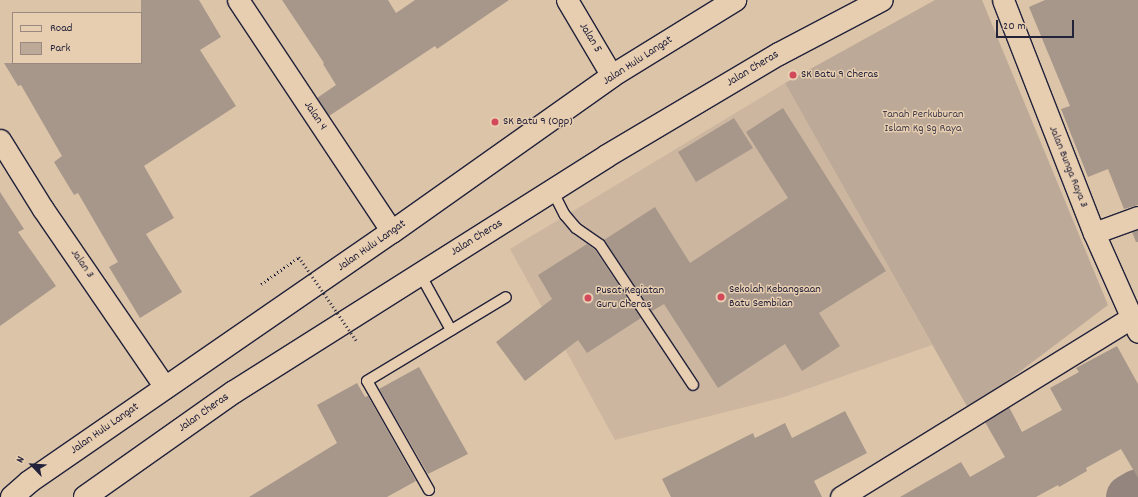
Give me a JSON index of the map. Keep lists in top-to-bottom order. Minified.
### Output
{"streets":{"main road":["Jalan Hulu Langat","Jalan Cheras"],"street":["Jalan 5","Jalan 4","Jalan Bunga Raya 3","Jalan 3"]},"crossings":[["Jalan 5","Jalan Hulu Langat"],["Jalan Hulu Langat","Jalan 4"],["Jalan Hulu Langat","Jalan 3"]],"parks":["Tanah Perkuburan Islam Kg Sg Raya"],"places":["SK Batu 9 Cheras","SK Batu 9 (Opp)","Sekolah Kebangsaan Batu Sembilan","Pusat Kegiatan Guru Cheras"],"legend":["Road","Park"],"scale_bar":"20 m","north":"top left"}
